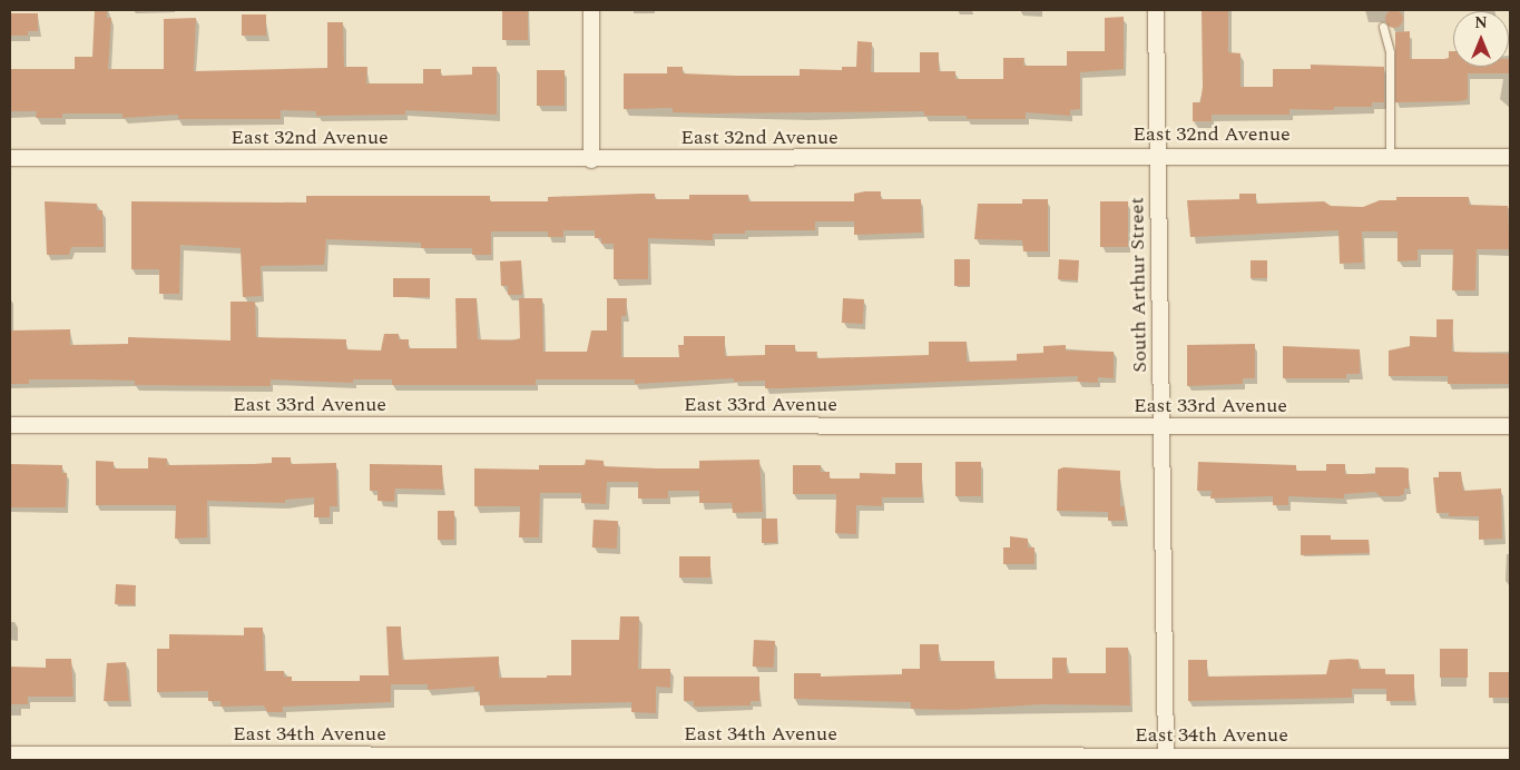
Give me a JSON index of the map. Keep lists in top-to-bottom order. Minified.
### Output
{"streets":{"street":["East 32nd Avenue","South Arthur Street","East 33rd Avenue","East 34th Avenue"]},"crossings":[["East 32nd Avenue","South Arthur Street"],["South Arthur Street","East 33rd Avenue"],["South Arthur Street","East 34th Avenue"]],"north":"top"}
